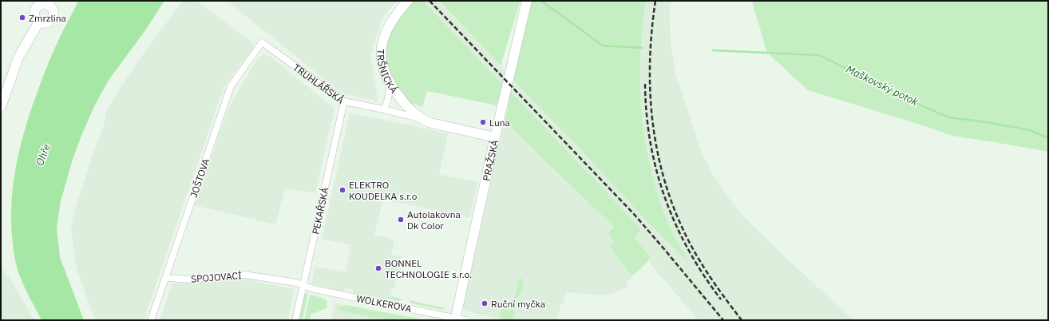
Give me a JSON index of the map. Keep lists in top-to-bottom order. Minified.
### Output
{"streets":{"street":["TRŠNICKÁ","TRUHLÁŘSKÁ","PRAŽSKÁ","JOŠTOVA","PEKAŘSKÁ","SPOJOVACÍ","WOLKEROVA"]},"crossings":[["TRŠNICKÁ","TRUHLÁŘSKÁ"],["TRUHLÁŘSKÁ","PRAŽSKÁ"],["TRUHLÁŘSKÁ","JOŠTOVA"],["TRUHLÁŘSKÁ","PEKAŘSKÁ"],["PRAŽSKÁ","WOLKEROVA"],["JOŠTOVA","SPOJOVACÍ"],["PEKAŘSKÁ","SPOJOVACÍ"],["PEKAŘSKÁ","WOLKEROVA"],["SPOJOVACÍ","WOLKEROVA"]],"water":["Maškovský potok","Ohře"],"places":["Zmrzlina","Luna","ELEKTRO KOUDELKA s.r.o","Autolakovna Dk Color","BONNEL TECHNOLOGIE s.r.o.","Ruční myčka"]}
